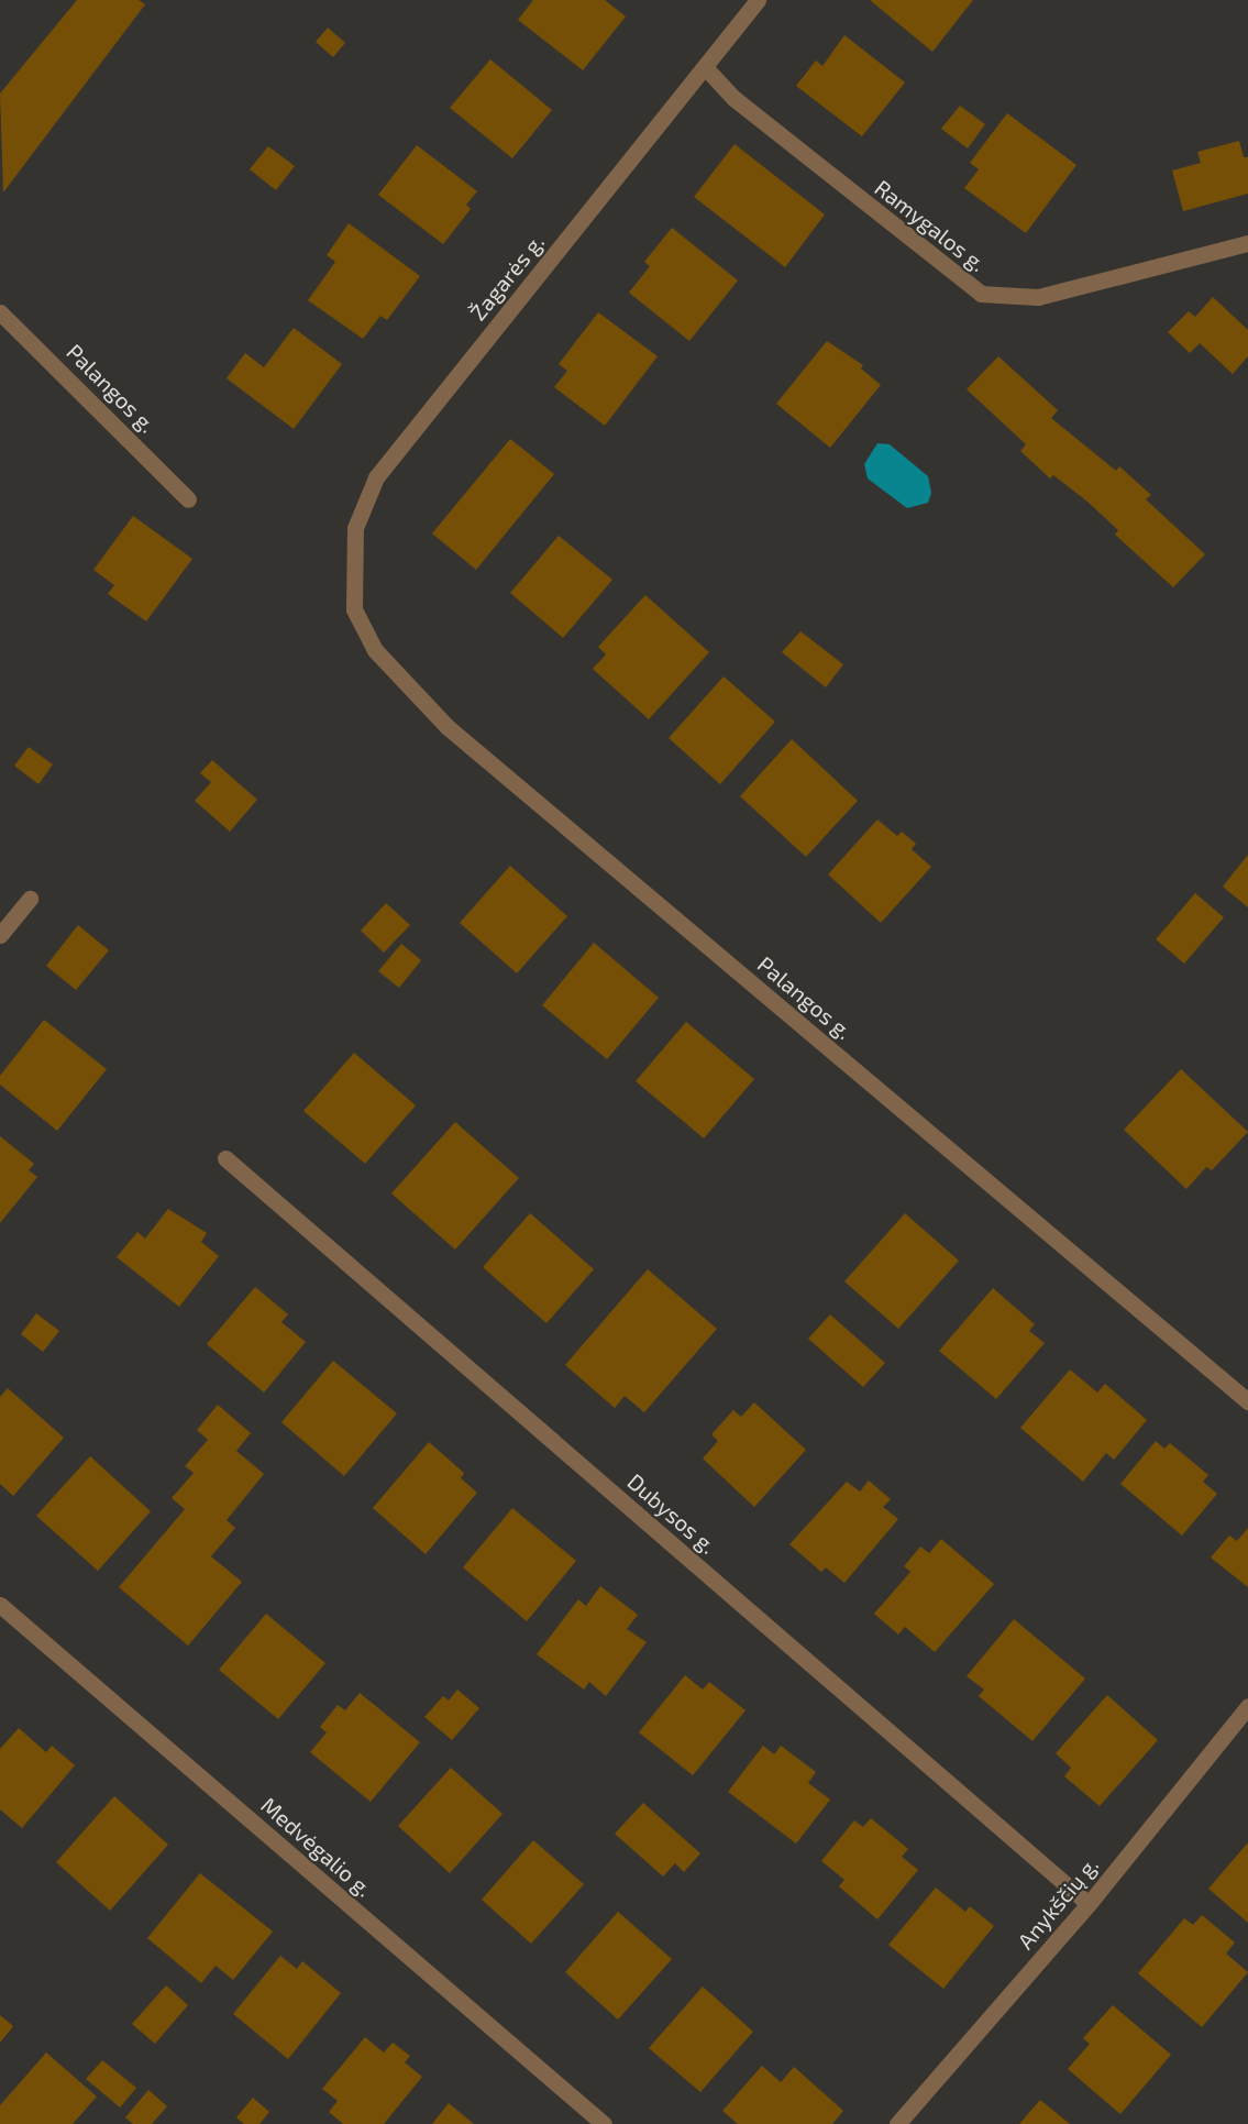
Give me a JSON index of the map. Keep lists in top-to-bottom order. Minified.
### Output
{"streets":{"street":["Ramygalos g.","Žagarės g.","Palangos g.","Dubysos g.","Medvėgalio g.","Anykščių g."]},"crossings":[["Ramygalos g.","Žagarės g."],["Žagarės g.","Palangos g."],["Dubysos g.","Anykščių g."]]}
